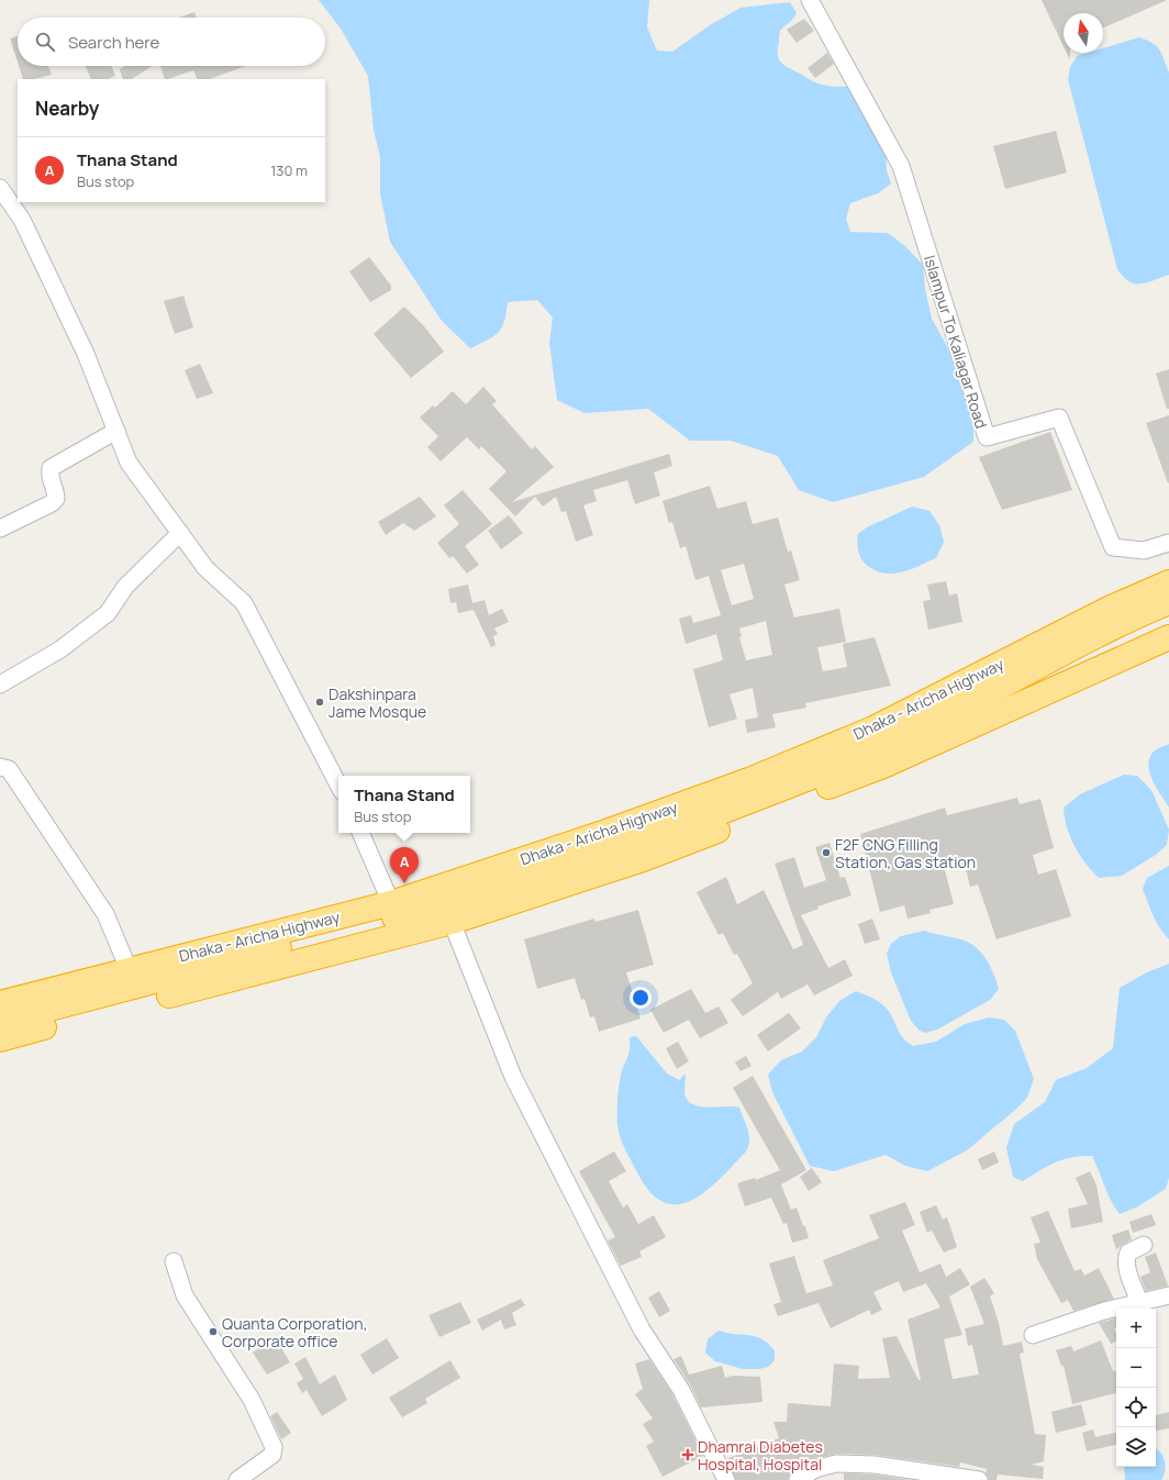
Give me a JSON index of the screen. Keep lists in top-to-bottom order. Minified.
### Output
{"streets":{"highway":["Dhaka - Aricha Highway"],"street":["Islampur To Kaliagar Road"]},"places":{"other":["Dakshinpara Jame Mosque","F2F CNG Filling Station, Gas station","Quanta Corporation, Corporate office"],"health":["Dhamrai Diabetes Hospital, Hospital"]},"north":"top","page":{"search":"Search here","heading":"Nearby","list":[{"mark":"A","name":"Thana Stand","note":"Bus stop","value":"130 m"}],"popup":["Thana Stand","Bus stop"],"pins":"A","map_buttons":["+","−"]}}
